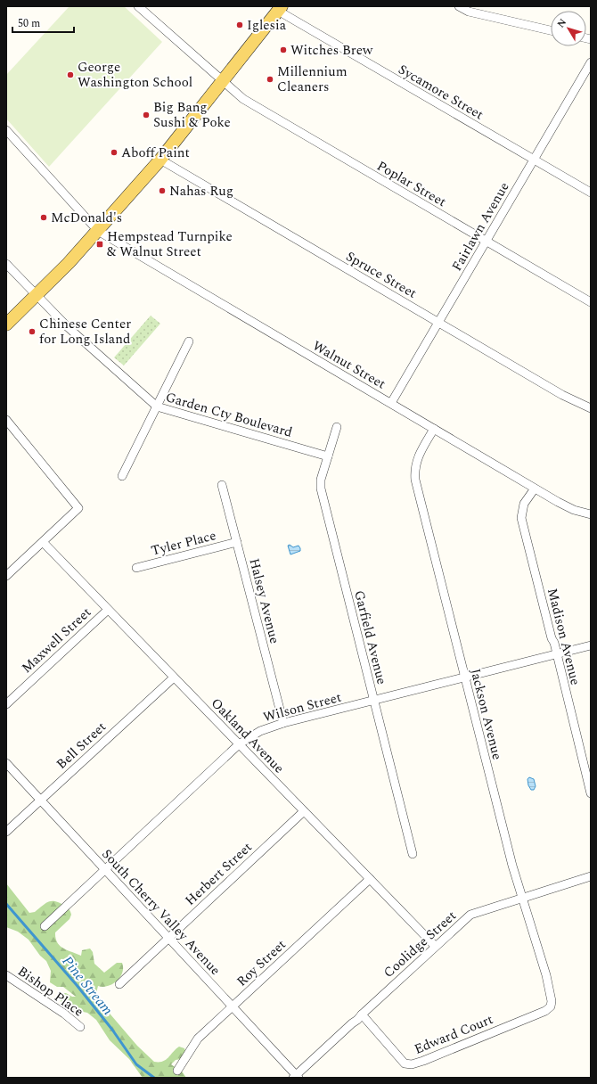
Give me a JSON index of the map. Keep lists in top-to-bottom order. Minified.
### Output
{"streets":{"street":["Sycamore Street","Poplar Street","Fairlawn Avenue","Spruce Street","Walnut Street","Garden Cty Boulevard","Tyler Place","Halsey Avenue","Madison Avenue","Garfield Avenue","Maxwell Street","Wilson Street","Jackson Avenue","Oakland Avenue","Bell Street","Herbert Street","South Cherry Valley Avenue","Coolidge Street","Roy Street","Bishop Place","Edward Court"]},"crossings":[["Sycamore Street","Fairlawn Avenue"],["Poplar Street","Fairlawn Avenue"],["Fairlawn Avenue","Spruce Street"],["Fairlawn Avenue","Walnut Street"],["Walnut Street","Madison Avenue"],["Walnut Street","Jackson Avenue"],["Garden Cty Boulevard","Garfield Avenue"],["Tyler Place","Halsey Avenue"],["Halsey Avenue","Wilson Street"],["Madison Avenue","Wilson Street"],["Garfield Avenue","Wilson Street"],["Maxwell Street","Oakland Avenue"],["Wilson Street","Jackson Avenue"],["Wilson Street","Oakland Avenue"],["Wilson Street","South Cherry Valley Avenue"],["Jackson Avenue","Coolidge Street"],["Jackson Avenue","Edward Court"],["Oakland Avenue","Bell Street"],["Oakland Avenue","Herbert Street"],["Oakland Avenue","Coolidge Street"],["Oakland Avenue","Roy Street"],["Bell Street","South Cherry Valley Avenue"],["Herbert Street","South Cherry Valley Avenue"],["South Cherry Valley Avenue","Coolidge Street"],["South Cherry Valley Avenue","Roy Street"],["Coolidge Street","Edward Court"]],"water":["Pine Stream"],"places":{"other":["Iglesia","Witches Brew","George Washington School","Millennium Cleaners","Big Bang Sushi & Poke","Aboff Paint","Nahas Rug","McDonald's","Chinese Center for Long Island"],"transit":["Hempstead Turnpike & Walnut Street"]},"scale_bar":"50 m","north":"top left"}
